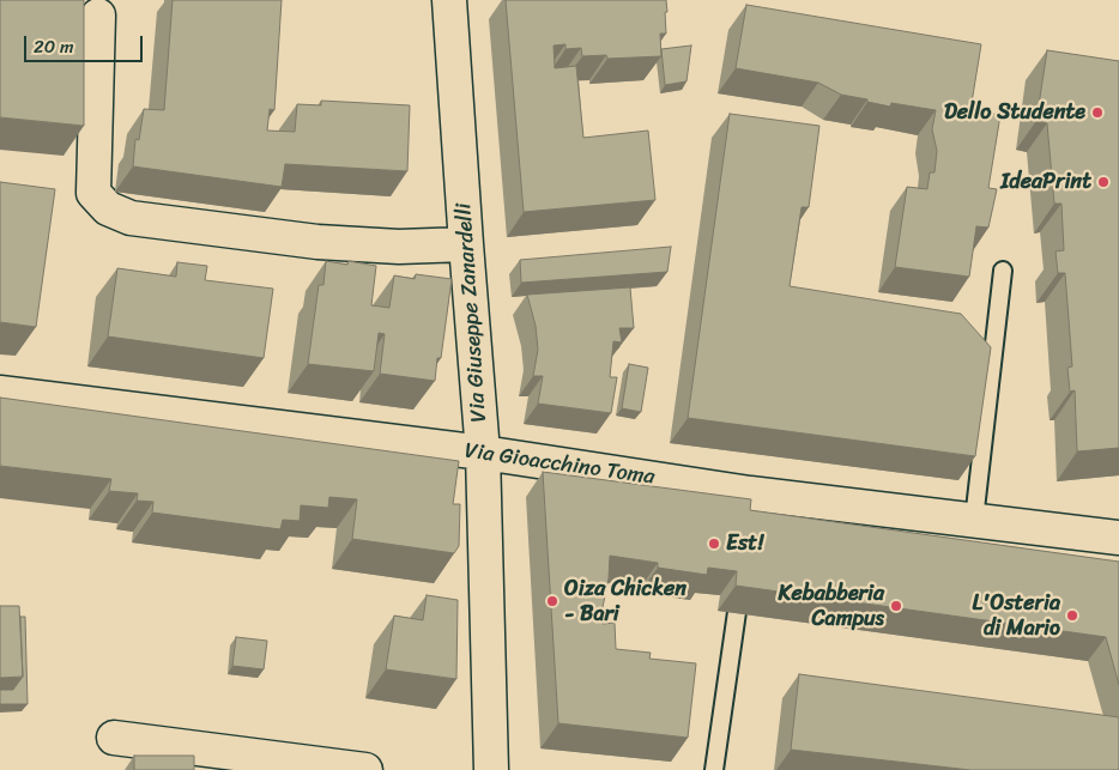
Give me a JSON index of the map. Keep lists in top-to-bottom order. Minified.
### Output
{"streets":{"street":["Via Giuseppe Zanardelli","Via Gioacchino Toma"]},"crossings":[["Via Giuseppe Zanardelli","Via Gioacchino Toma"]],"places":["Dello Studente","IdeaPrint","Est!","Oiza Chicken - Bari","Kebabberia Campus","L'Osteria di Mario"],"scale_bar":"20 m"}
